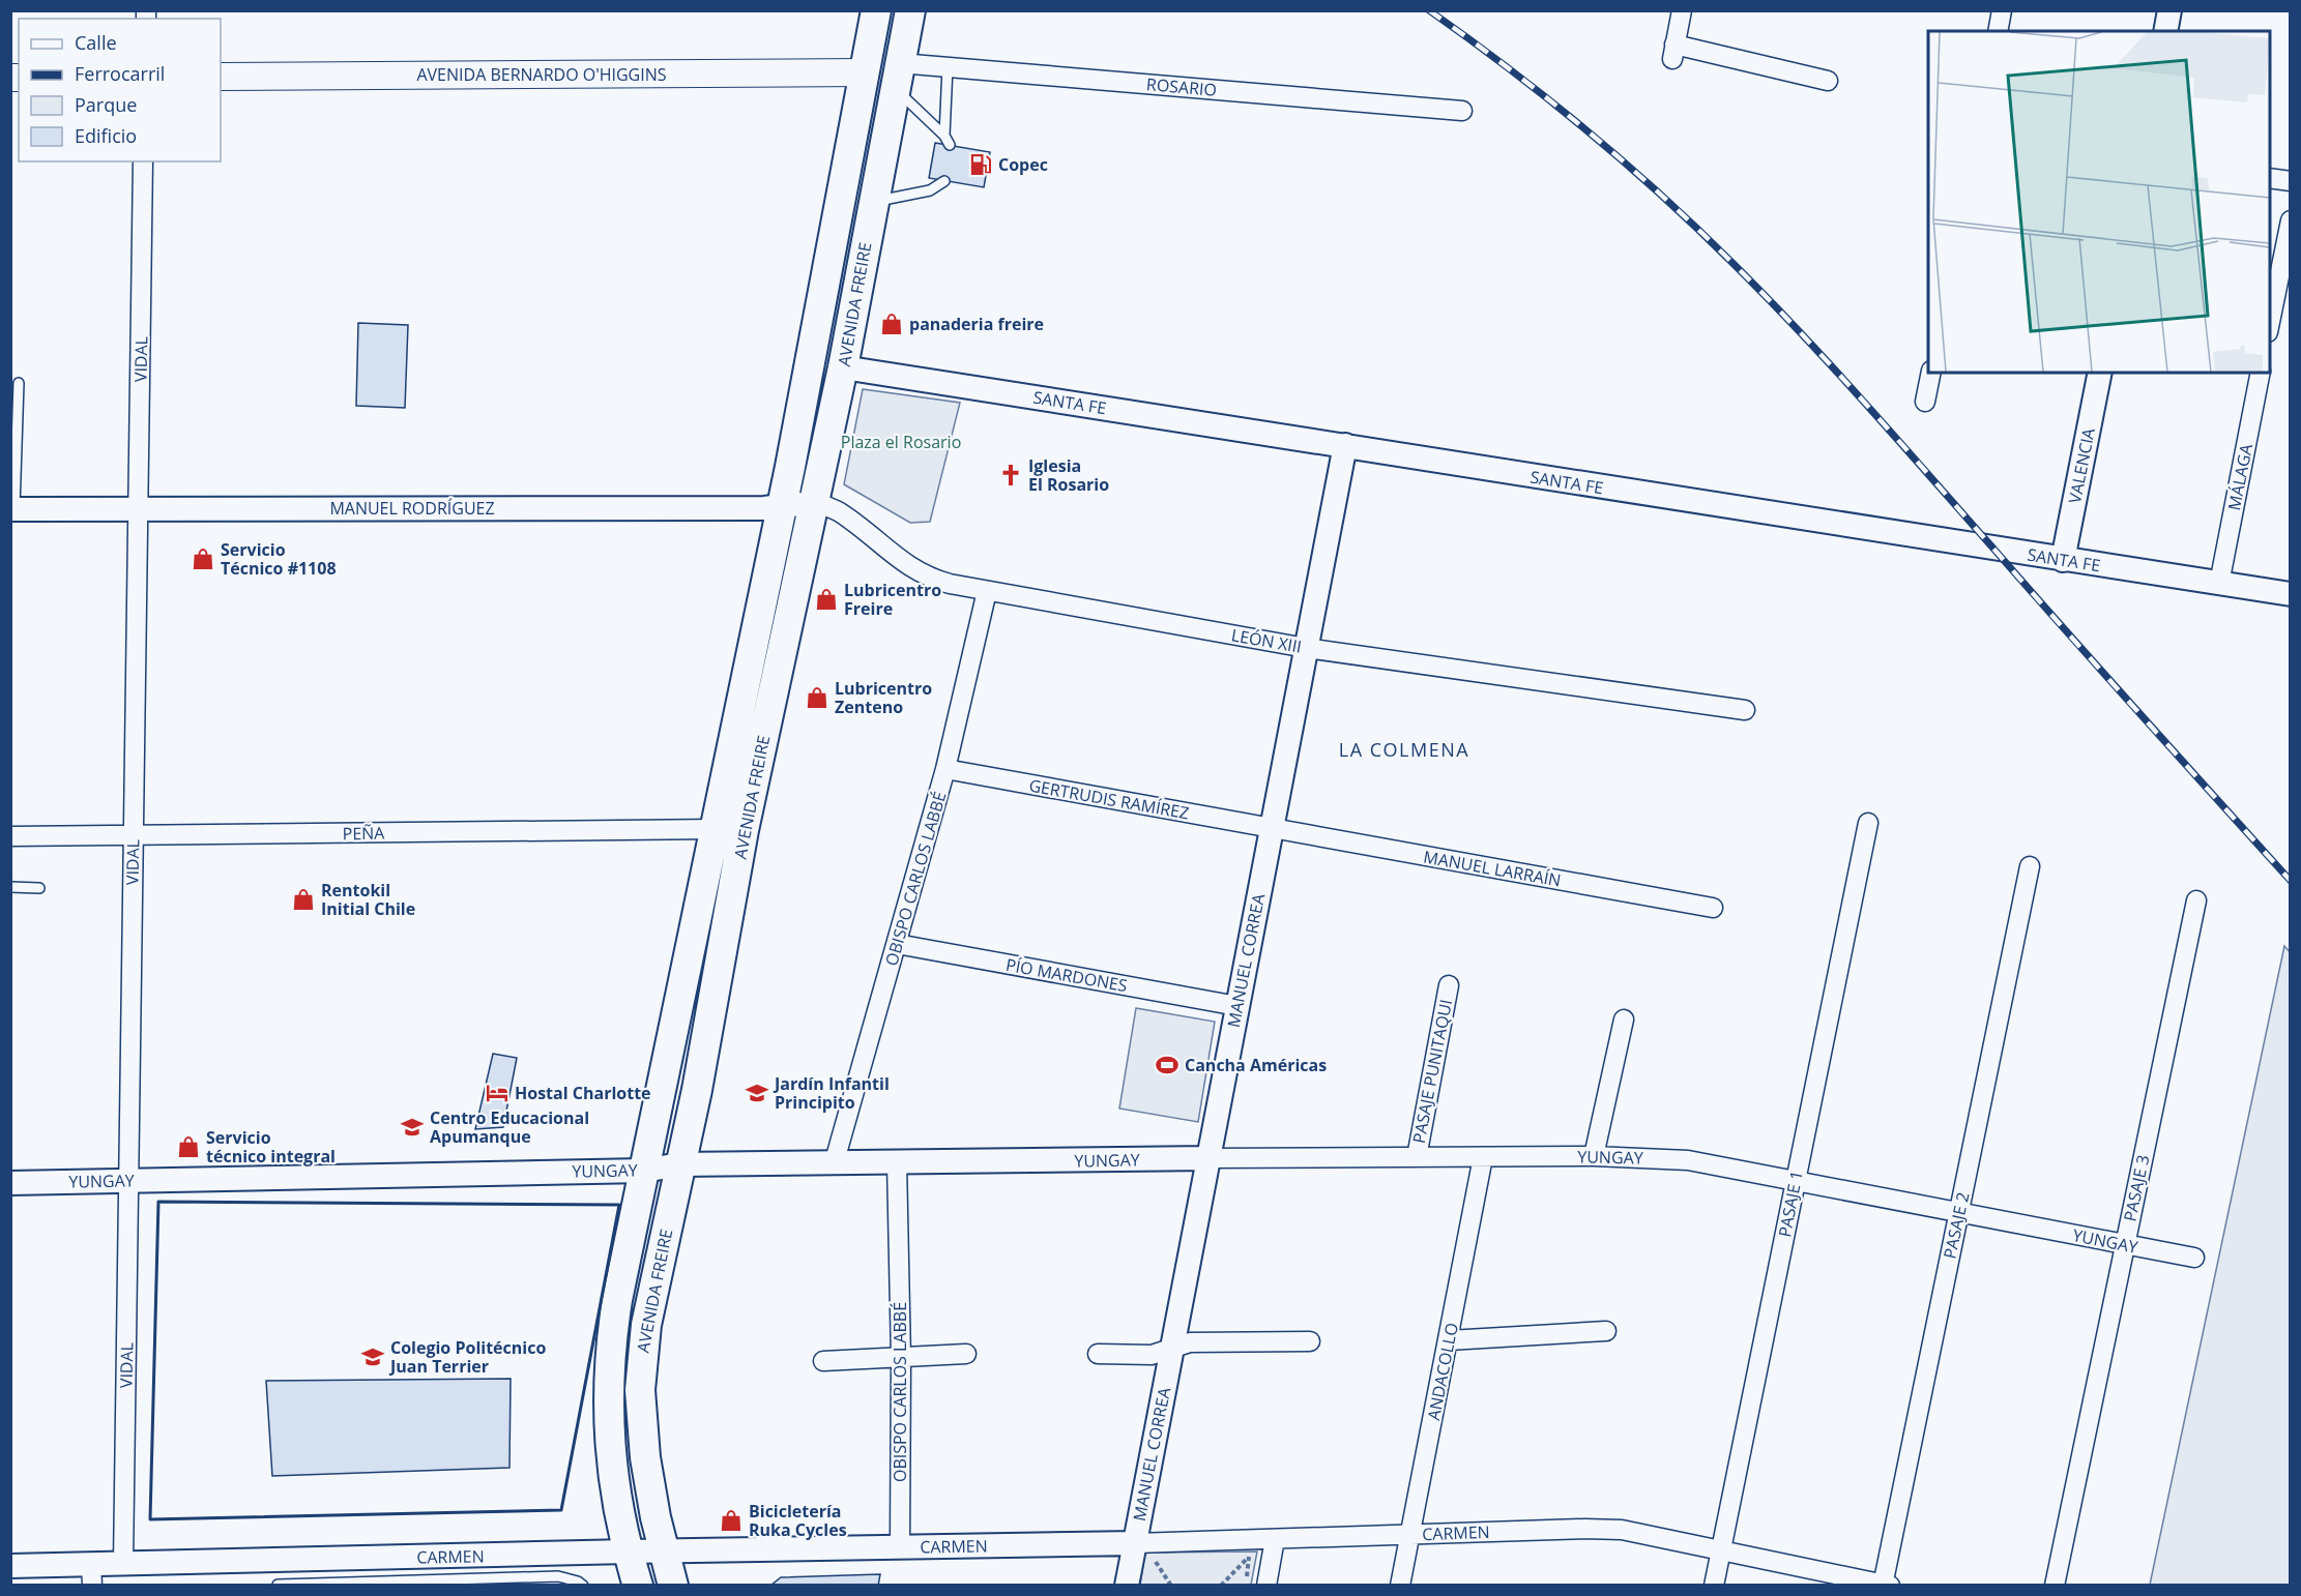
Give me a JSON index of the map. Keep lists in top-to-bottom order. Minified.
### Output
{"streets":{"main road":["AVENIDA BERNARDO O'HIGGINS","AVENIDA FREIRE"],"street":["ROSARIO","VIDAL","SANTA FE","VALENCIA","MÁLAGA","MANUEL RODRÍGUEZ","LEÓN XIII","GERTRUDIS RAMÍREZ","PEÑA","MANUEL LARRAÍN","OBISPO CARLOS LABBÉ","MANUEL CORREA","PÍO MARDONES","PASAJE PUNITAQUI","YUNGAY","PASAJE 3","PASAJE 1","PASAJE 2","ANDACOLLO","CARMEN"]},"crossings":[["AVENIDA BERNARDO O'HIGGINS","AVENIDA FREIRE"],["ROSARIO","AVENIDA FREIRE"],["AVENIDA FREIRE","SANTA FE"],["AVENIDA FREIRE","MANUEL RODRÍGUEZ"],["AVENIDA FREIRE","LEÓN XIII"],["AVENIDA FREIRE","PEÑA"],["AVENIDA FREIRE","YUNGAY"],["AVENIDA FREIRE","CARMEN"],["VIDAL","MANUEL RODRÍGUEZ"],["VIDAL","PEÑA"],["VIDAL","YUNGAY"],["VIDAL","CARMEN"],["SANTA FE","VALENCIA"],["SANTA FE","MÁLAGA"],["SANTA FE","MANUEL CORREA"],["MANUEL RODRÍGUEZ","LEÓN XIII"],["LEÓN XIII","OBISPO CARLOS LABBÉ"],["LEÓN XIII","MANUEL CORREA"],["GERTRUDIS RAMÍREZ","MANUEL LARRAÍN"],["GERTRUDIS RAMÍREZ","OBISPO CARLOS LABBÉ"],["GERTRUDIS RAMÍREZ","MANUEL CORREA"],["MANUEL LARRAÍN","MANUEL CORREA"],["OBISPO CARLOS LABBÉ","PÍO MARDONES"],["OBISPO CARLOS LABBÉ","YUNGAY"],["OBISPO CARLOS LABBÉ","CARMEN"],["MANUEL CORREA","PÍO MARDONES"],["MANUEL CORREA","YUNGAY"],["MANUEL CORREA","CARMEN"],["PASAJE PUNITAQUI","YUNGAY"],["YUNGAY","PASAJE 3"],["YUNGAY","PASAJE 1"],["YUNGAY","PASAJE 2"],["YUNGAY","ANDACOLLO"],["PASAJE 1","CARMEN"],["PASAJE 2","CARMEN"],["ANDACOLLO","CARMEN"]],"districts":["LA COLMENA"],"parks":["Plaza el Rosario"],"places":{"fuel station":["Copec"],"shop":["panaderia freire","Servicio Técnico #1108","Lubricentro Freire","Lubricentro Zenteno","Rentokil Initial Chile","Servicio técnico integral","Bicicletería Ruka Cycles"],"church":["Iglesia El Rosario"],"sports":["Cancha Américas"],"hotel":["Hostal Charlotte"],"school or university":["Jardín Infantil Principito","Centro Educacional Apumanque","Colegio Politécnico Juan Terrier"]},"legend":["Calle","Ferrocarril","Parque","Edificio"]}
